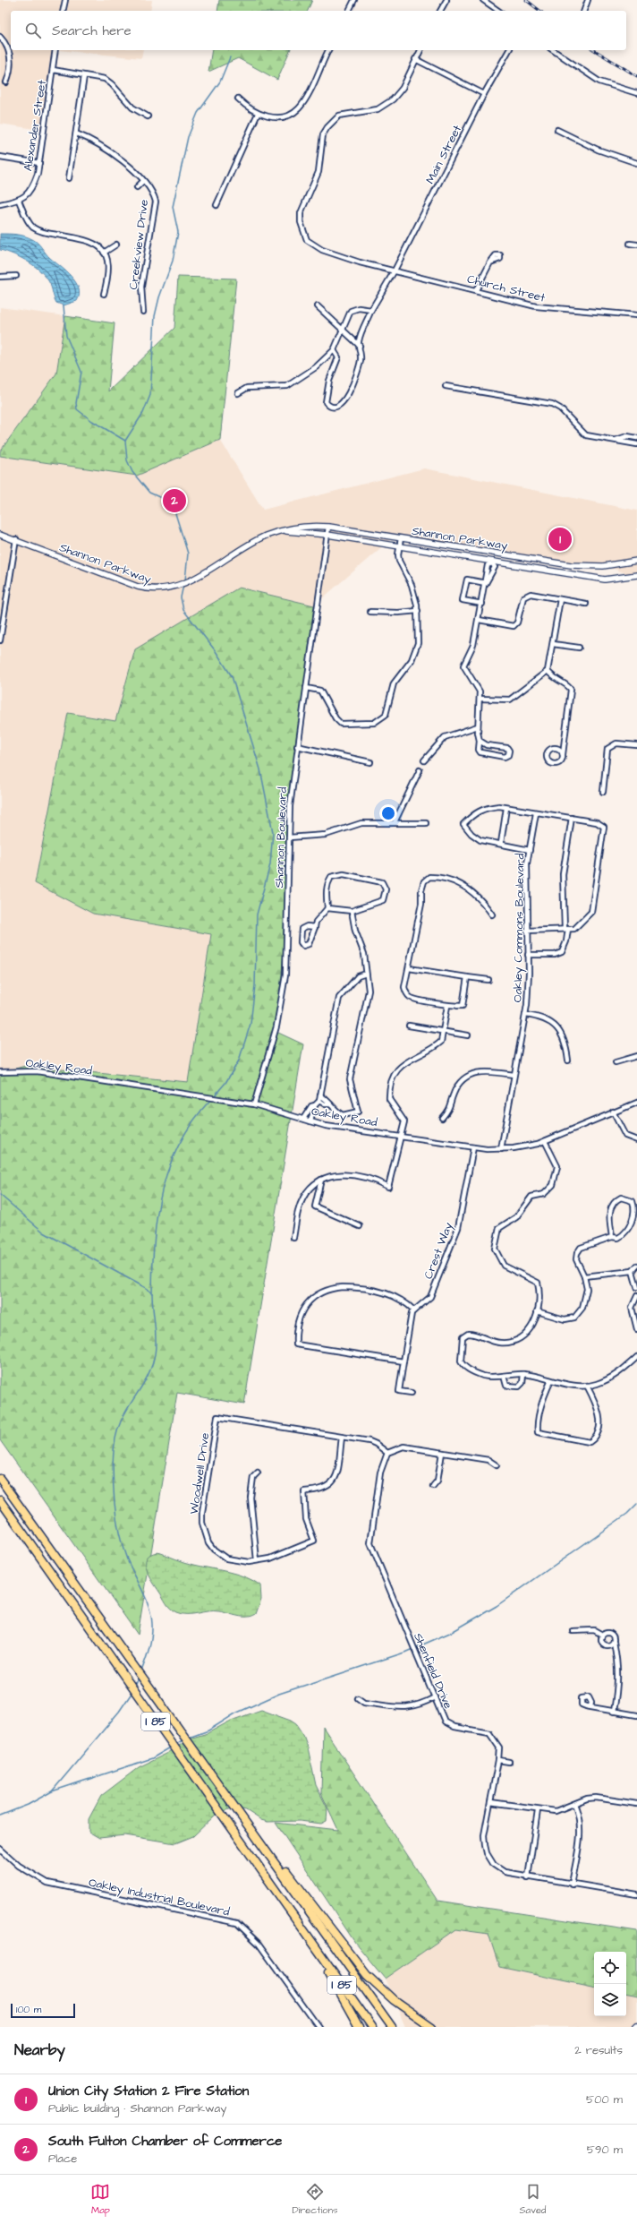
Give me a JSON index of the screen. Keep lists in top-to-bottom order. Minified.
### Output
{"streets":{"highway":["I 85"],"street":["Alexander Street","Main Street","Creekview Drive","Church Street","Shannon Parkway","Shannon Boulevard","Oakley Commons Boulevard","Oakley Road","Crest Way","Woodwell Drive","Shenfield Drive","Oakley Industrial Boulevard"]},"crossings":[["Main Street","Church Street"],["Shannon Parkway","Shannon Boulevard"],["Shannon Boulevard","Oakley Road"],["Oakley Commons Boulevard","Oakley Road"],["Oakley Road","Crest Way"],["Woodwell Drive","Shenfield Drive"]],"scale_bar":"100 m","page":{"search":"Search here","pins":["2","1"],"scale":"100 m","heading":["Nearby","2 results"],"list":[{"mark":"1","name":"Union City Station 2 Fire Station","note":"Public building · Shannon Parkway","value":"500 m"},{"mark":"2","name":"South Fulton Chamber of Commerce","note":"Place","value":"590 m"}],"nav":["Map","Directions","Saved"]}}
